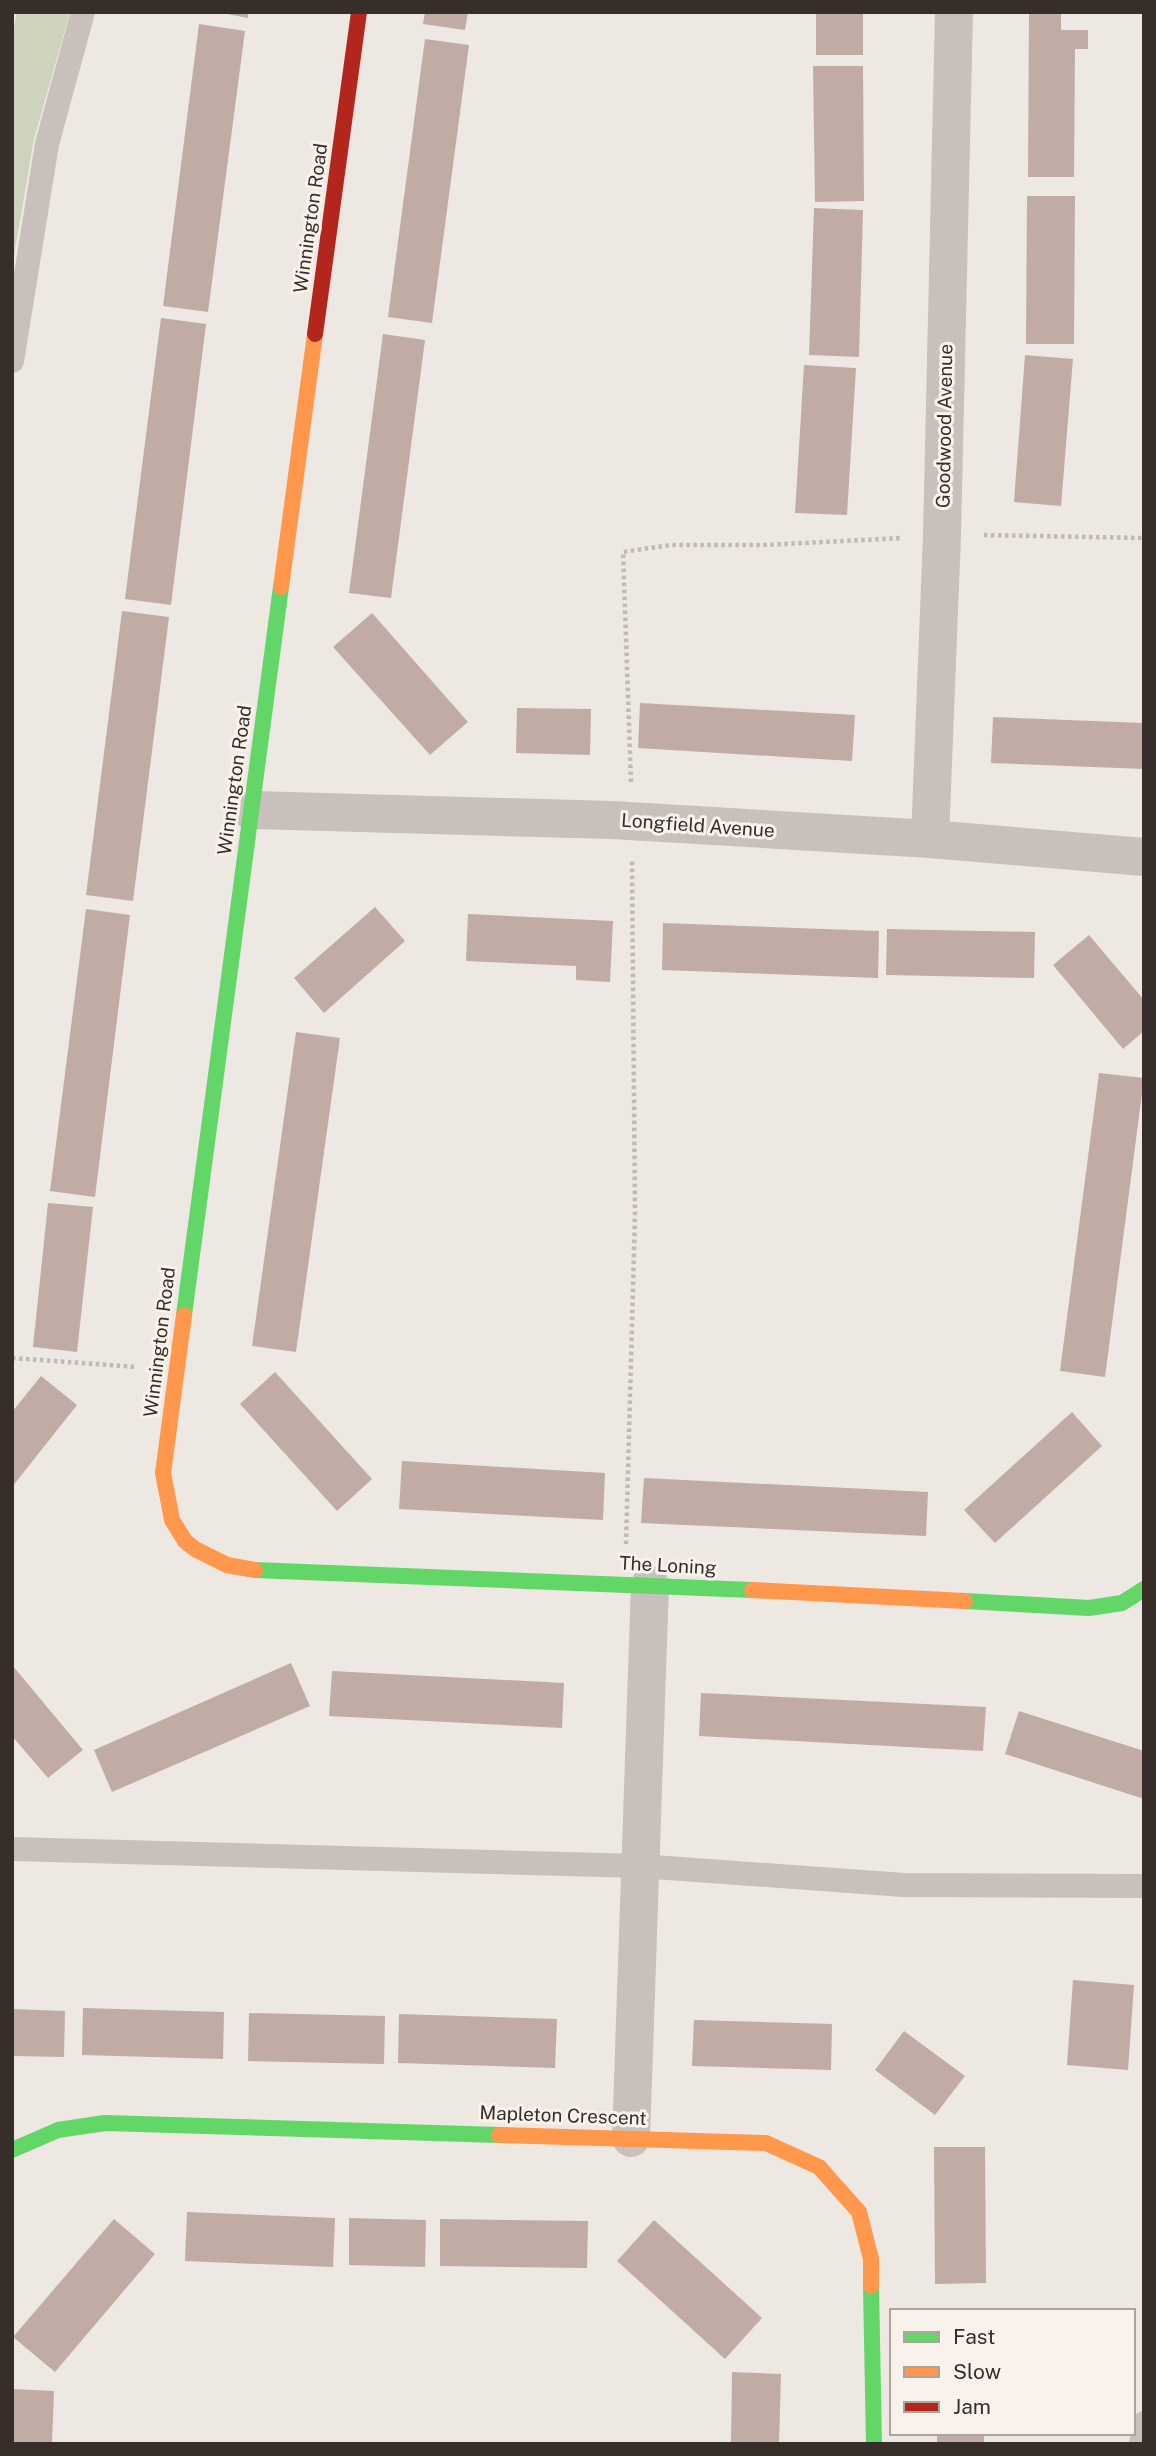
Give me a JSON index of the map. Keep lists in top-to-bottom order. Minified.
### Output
{"streets":{"street":["Winnington Road","Goodwood Avenue","Longfield Avenue","The Loning","Mapleton Crescent"]},"crossings":[["Winnington Road","Longfield Avenue"],["Winnington Road","The Loning"],["Goodwood Avenue","Longfield Avenue"]],"legend":["Fast","Slow","Jam"]}
